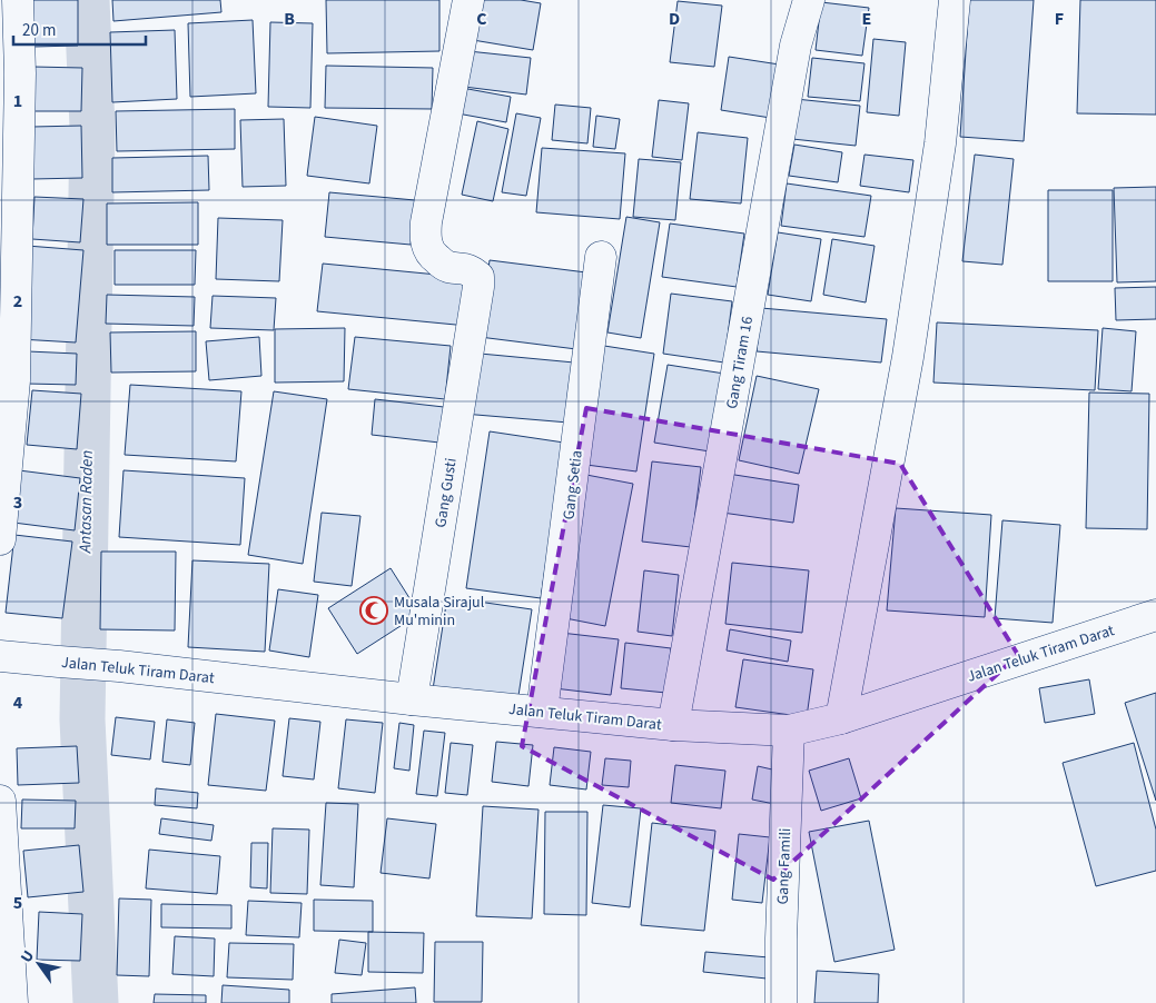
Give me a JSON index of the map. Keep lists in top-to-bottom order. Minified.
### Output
{"streets":{"street":["Gang Tiram 16","Gang Setia","Gang Gusti","Jalan Teluk Tiram Darat","Gang Famili"]},"crossings":[["Gang Tiram 16","Jalan Teluk Tiram Darat"],["Gang Setia","Jalan Teluk Tiram Darat"],["Gang Gusti","Jalan Teluk Tiram Darat"],["Jalan Teluk Tiram Darat","Gang Famili"]],"water":["Antasan Raden"],"places":{"mosque":["Musala Sirajul Mu'minin"]},"scale_bar":"20 m","north":"top left","grid":{"columns":["B","C","D","E","F"],"rows":["1","2","3","4","5"]}}
